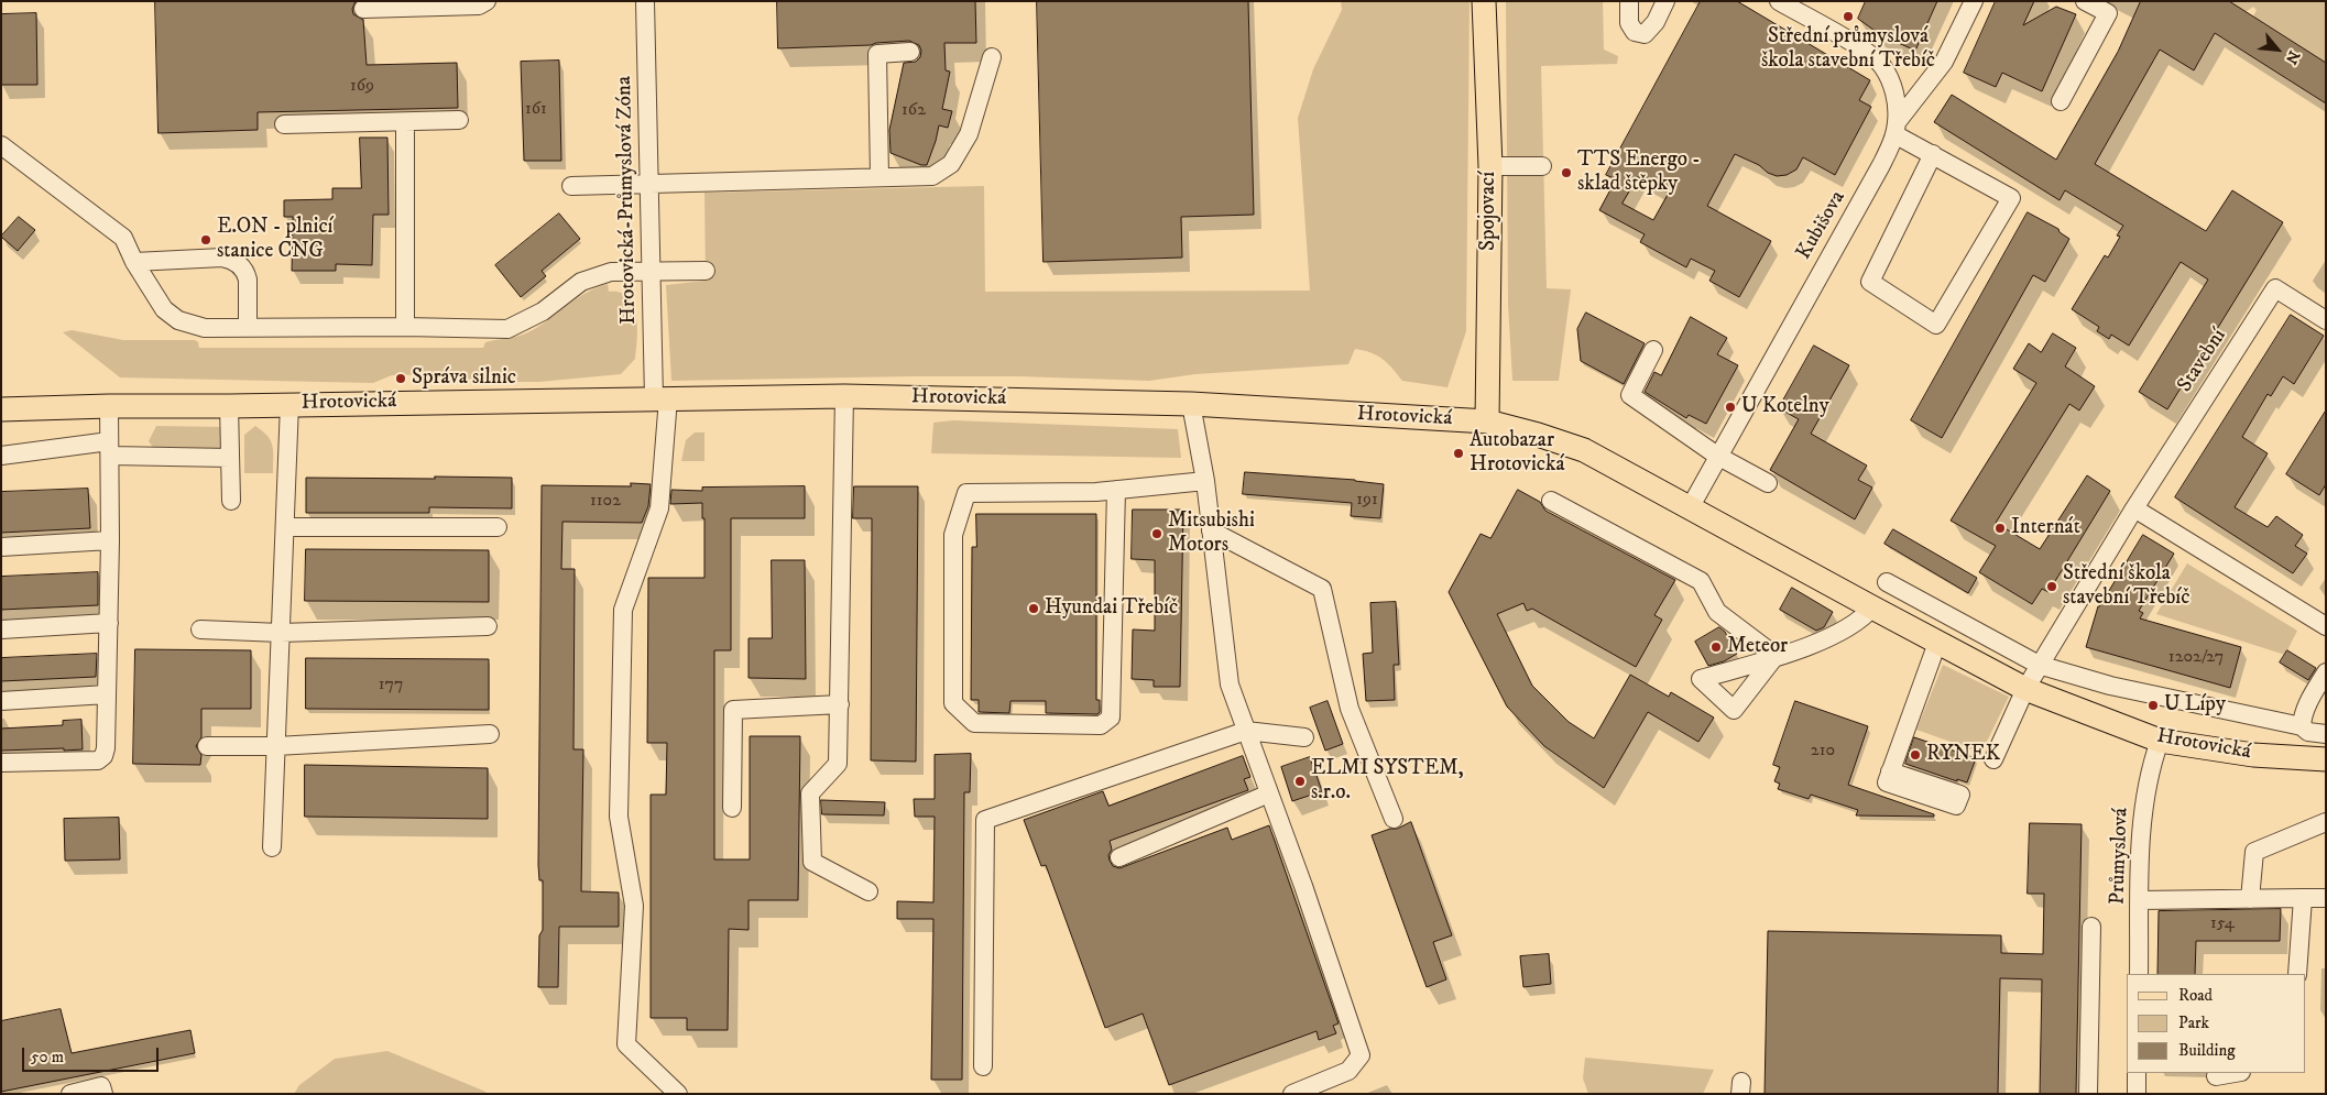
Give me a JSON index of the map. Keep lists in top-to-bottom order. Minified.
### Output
{"streets":{"main road":["Spojovací","Hrotovická"],"street":["Hrotovická-Průmyslová Zóna","Kubišova","Stavební","Průmyslová"]},"crossings":[["Hrotovická-Průmyslová Zóna","Hrotovická"],["Spojovací","Hrotovická"],["Kubišova","Hrotovická"],["Stavební","Hrotovická"],["Hrotovická","Průmyslová"]],"places":["Střední průmyslová škola stavební Třebíč","TTS Energo - sklad štěpky","E.ON - plnicí stanice CNG","Správa silnic","U Kotelny","Autobazar Hrotovická","Internát","Mitsubishi Motors","Střední škola stavební Třebíč","Hyundai Třebíč","Meteor","U Lípy","RYNEK","ELMI SYSTEM, s.r.o."],"house_numbers":["169","161","162","191","1102","1202/27","177","210","154"],"legend":["Road","Park","Building"],"scale_bar":"50 m","north":"bottom right"}
